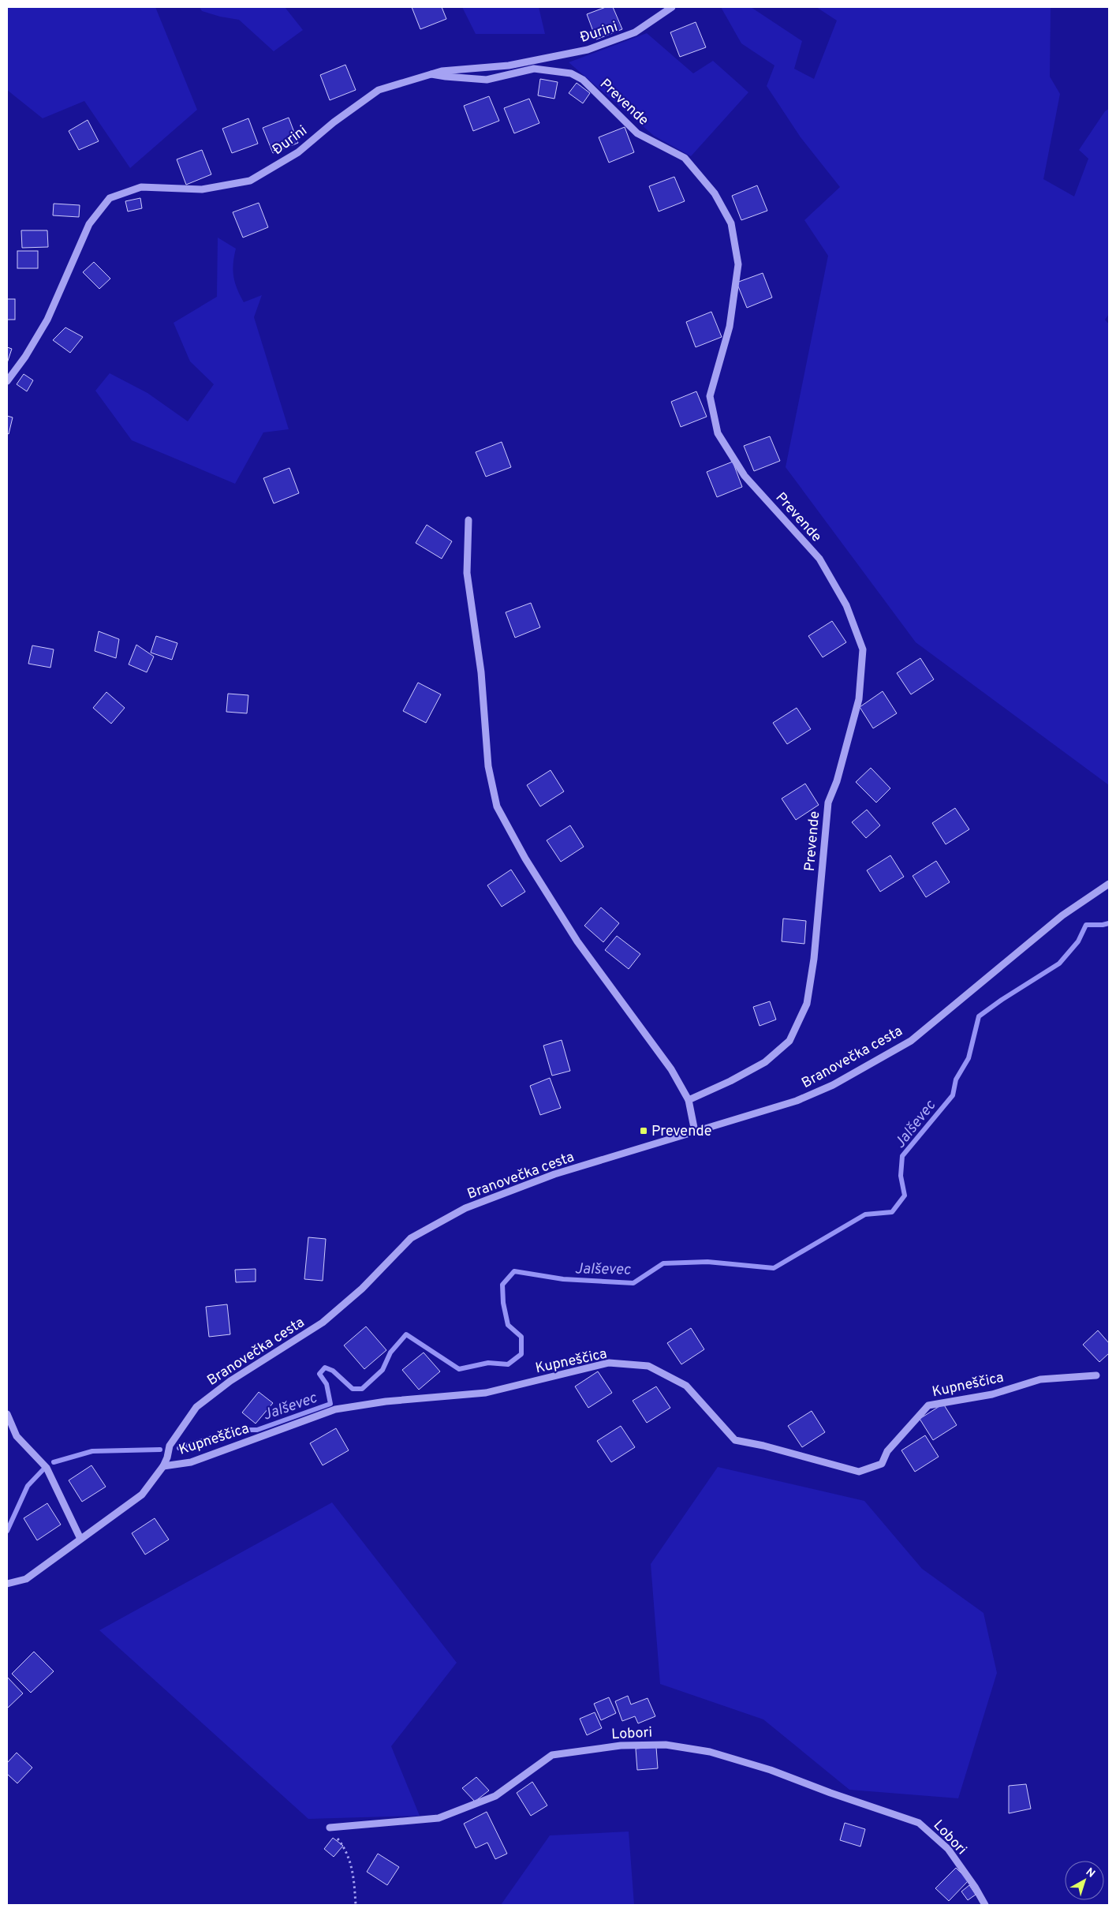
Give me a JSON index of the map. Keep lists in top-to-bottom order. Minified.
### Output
{"streets":{"street":["Đurini","Prevende","Branovečka cesta","Kupneščica","Lobori"]},"crossings":[["Đurini","Prevende"],["Branovečka cesta","Kupneščica"]],"water":["Jalševec"],"places":{"transit":["Prevende"]},"north":"top right"}
